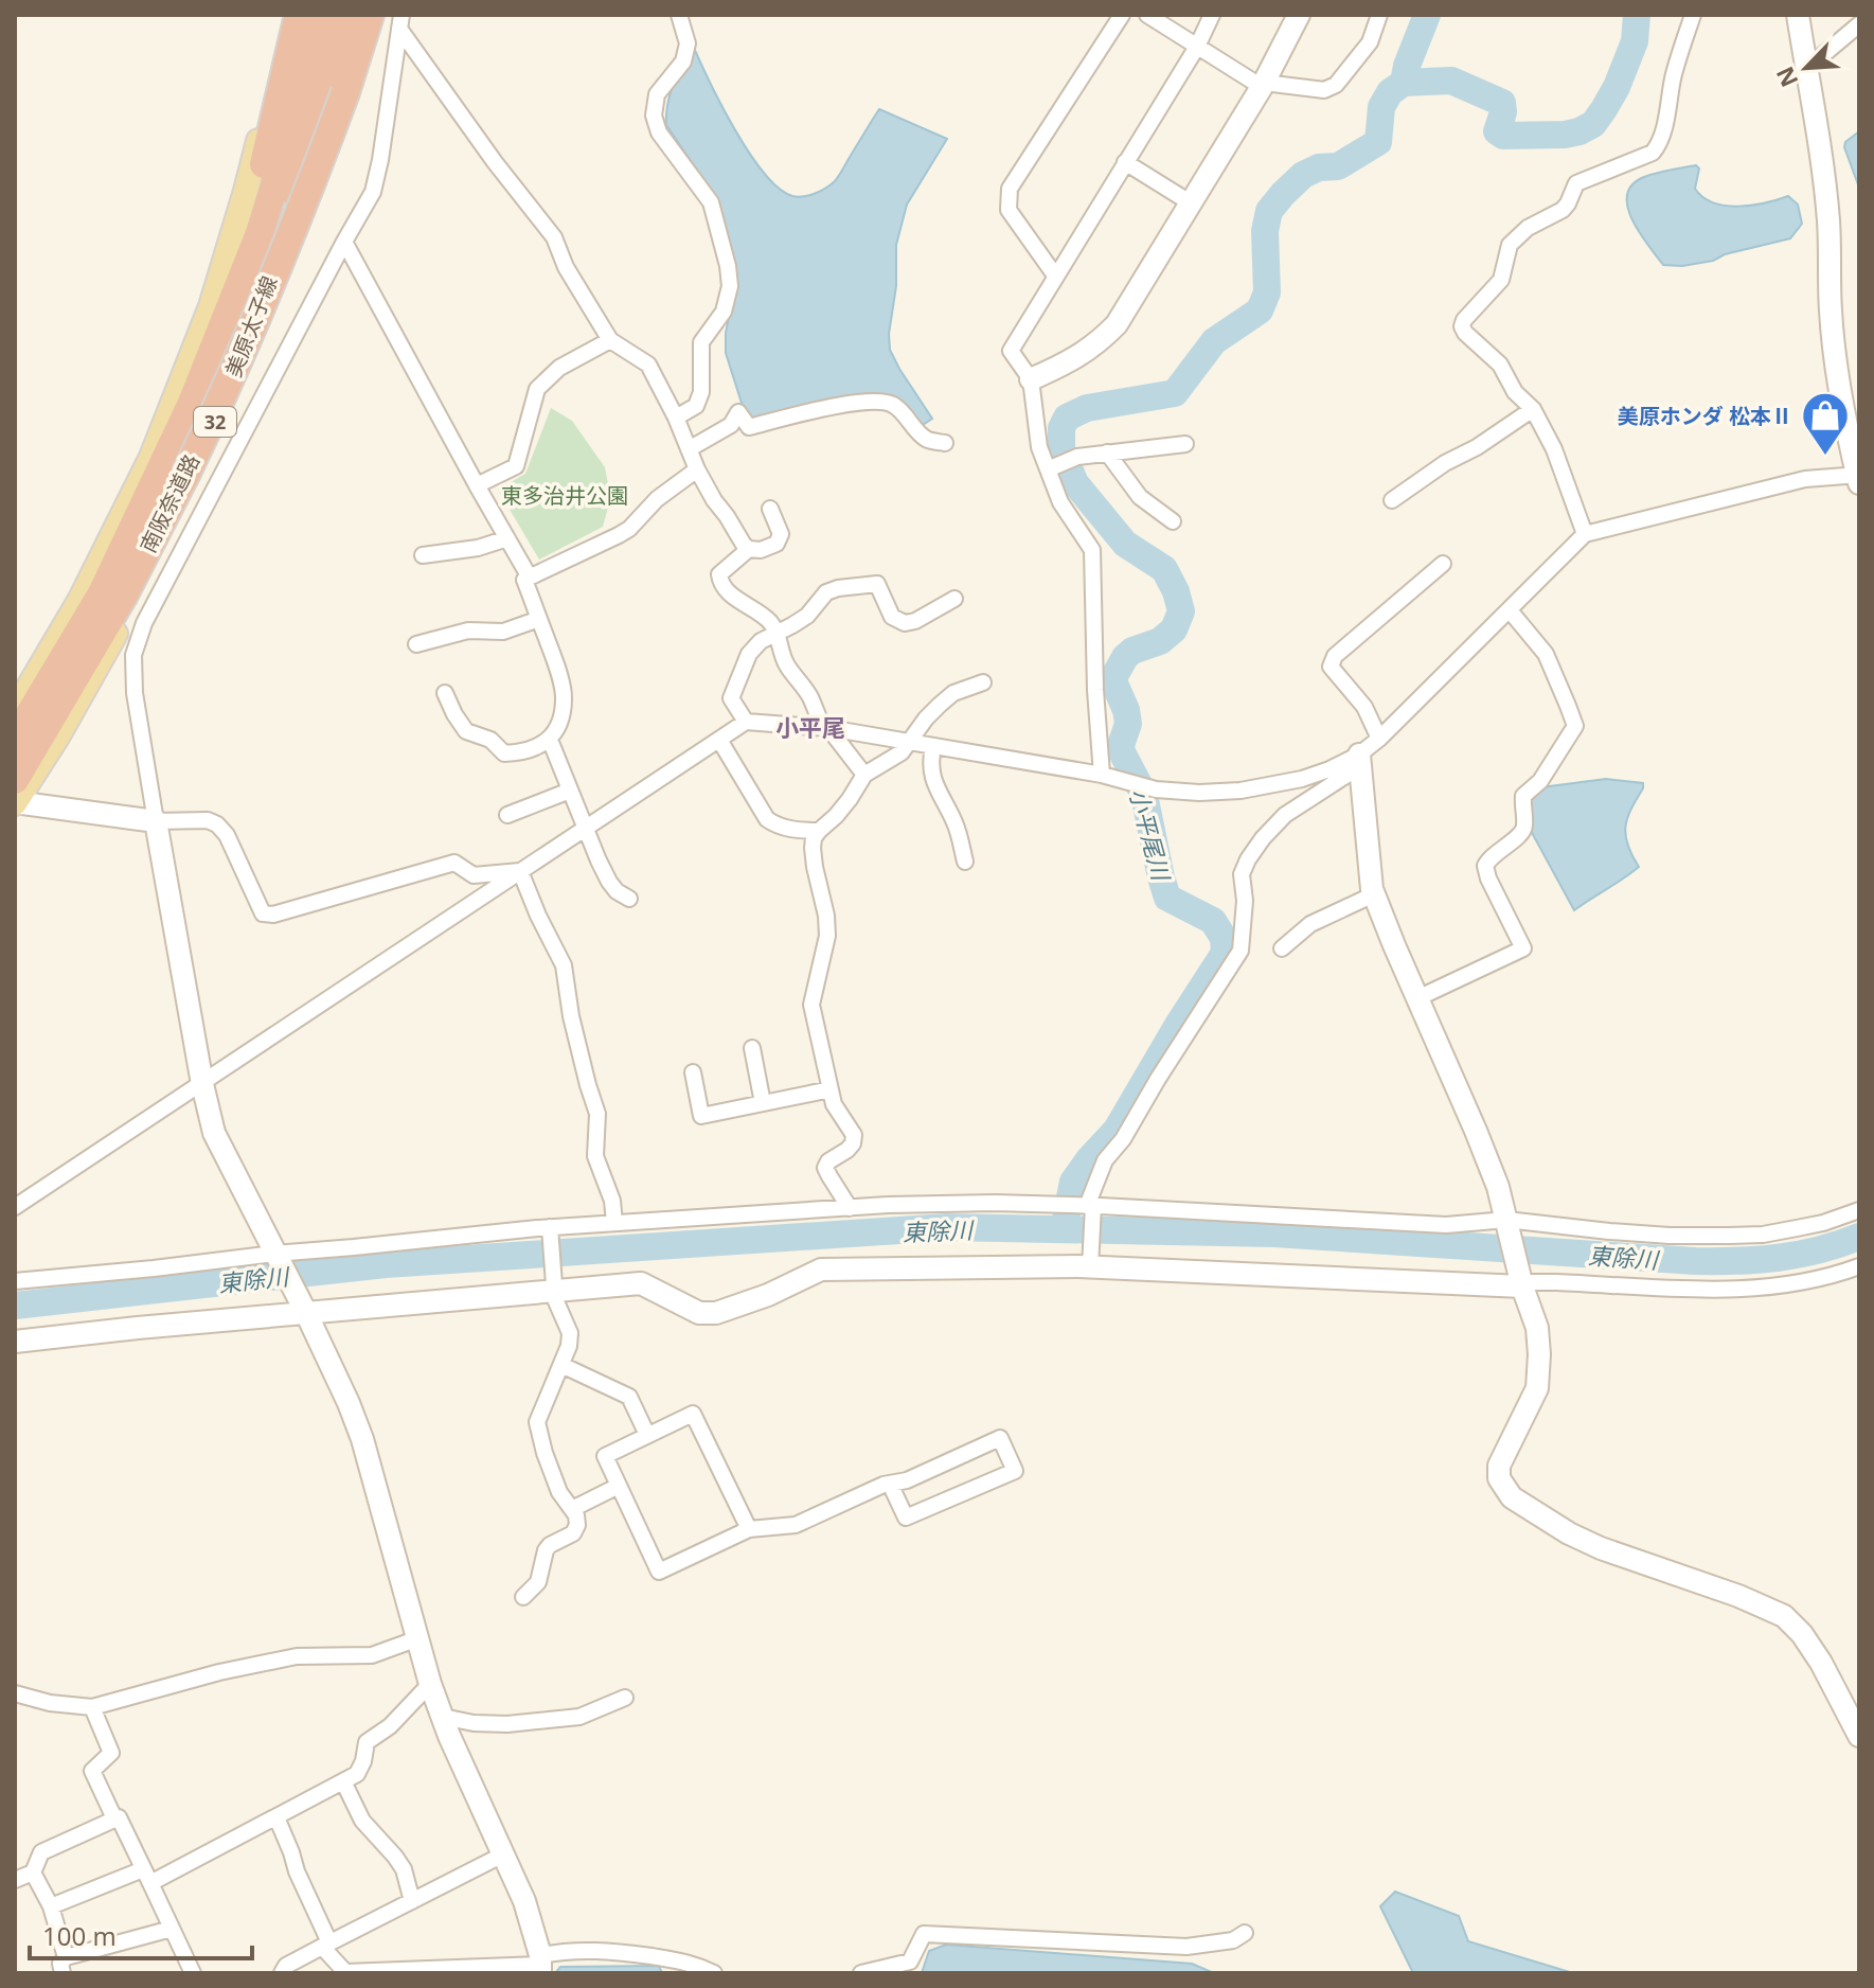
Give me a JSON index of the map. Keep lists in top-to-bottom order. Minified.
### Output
{"streets":{"highway":["南阪奈道路"],"main road":["美原太子線","32"]},"districts":["小平尾"],"water":["小平尾川","東除川"],"parks":["東多治井公園"],"places":{"shop":["美原ホンダ 松本Ⅱ"]},"scale_bar":"100 m","north":"bottom left"}
